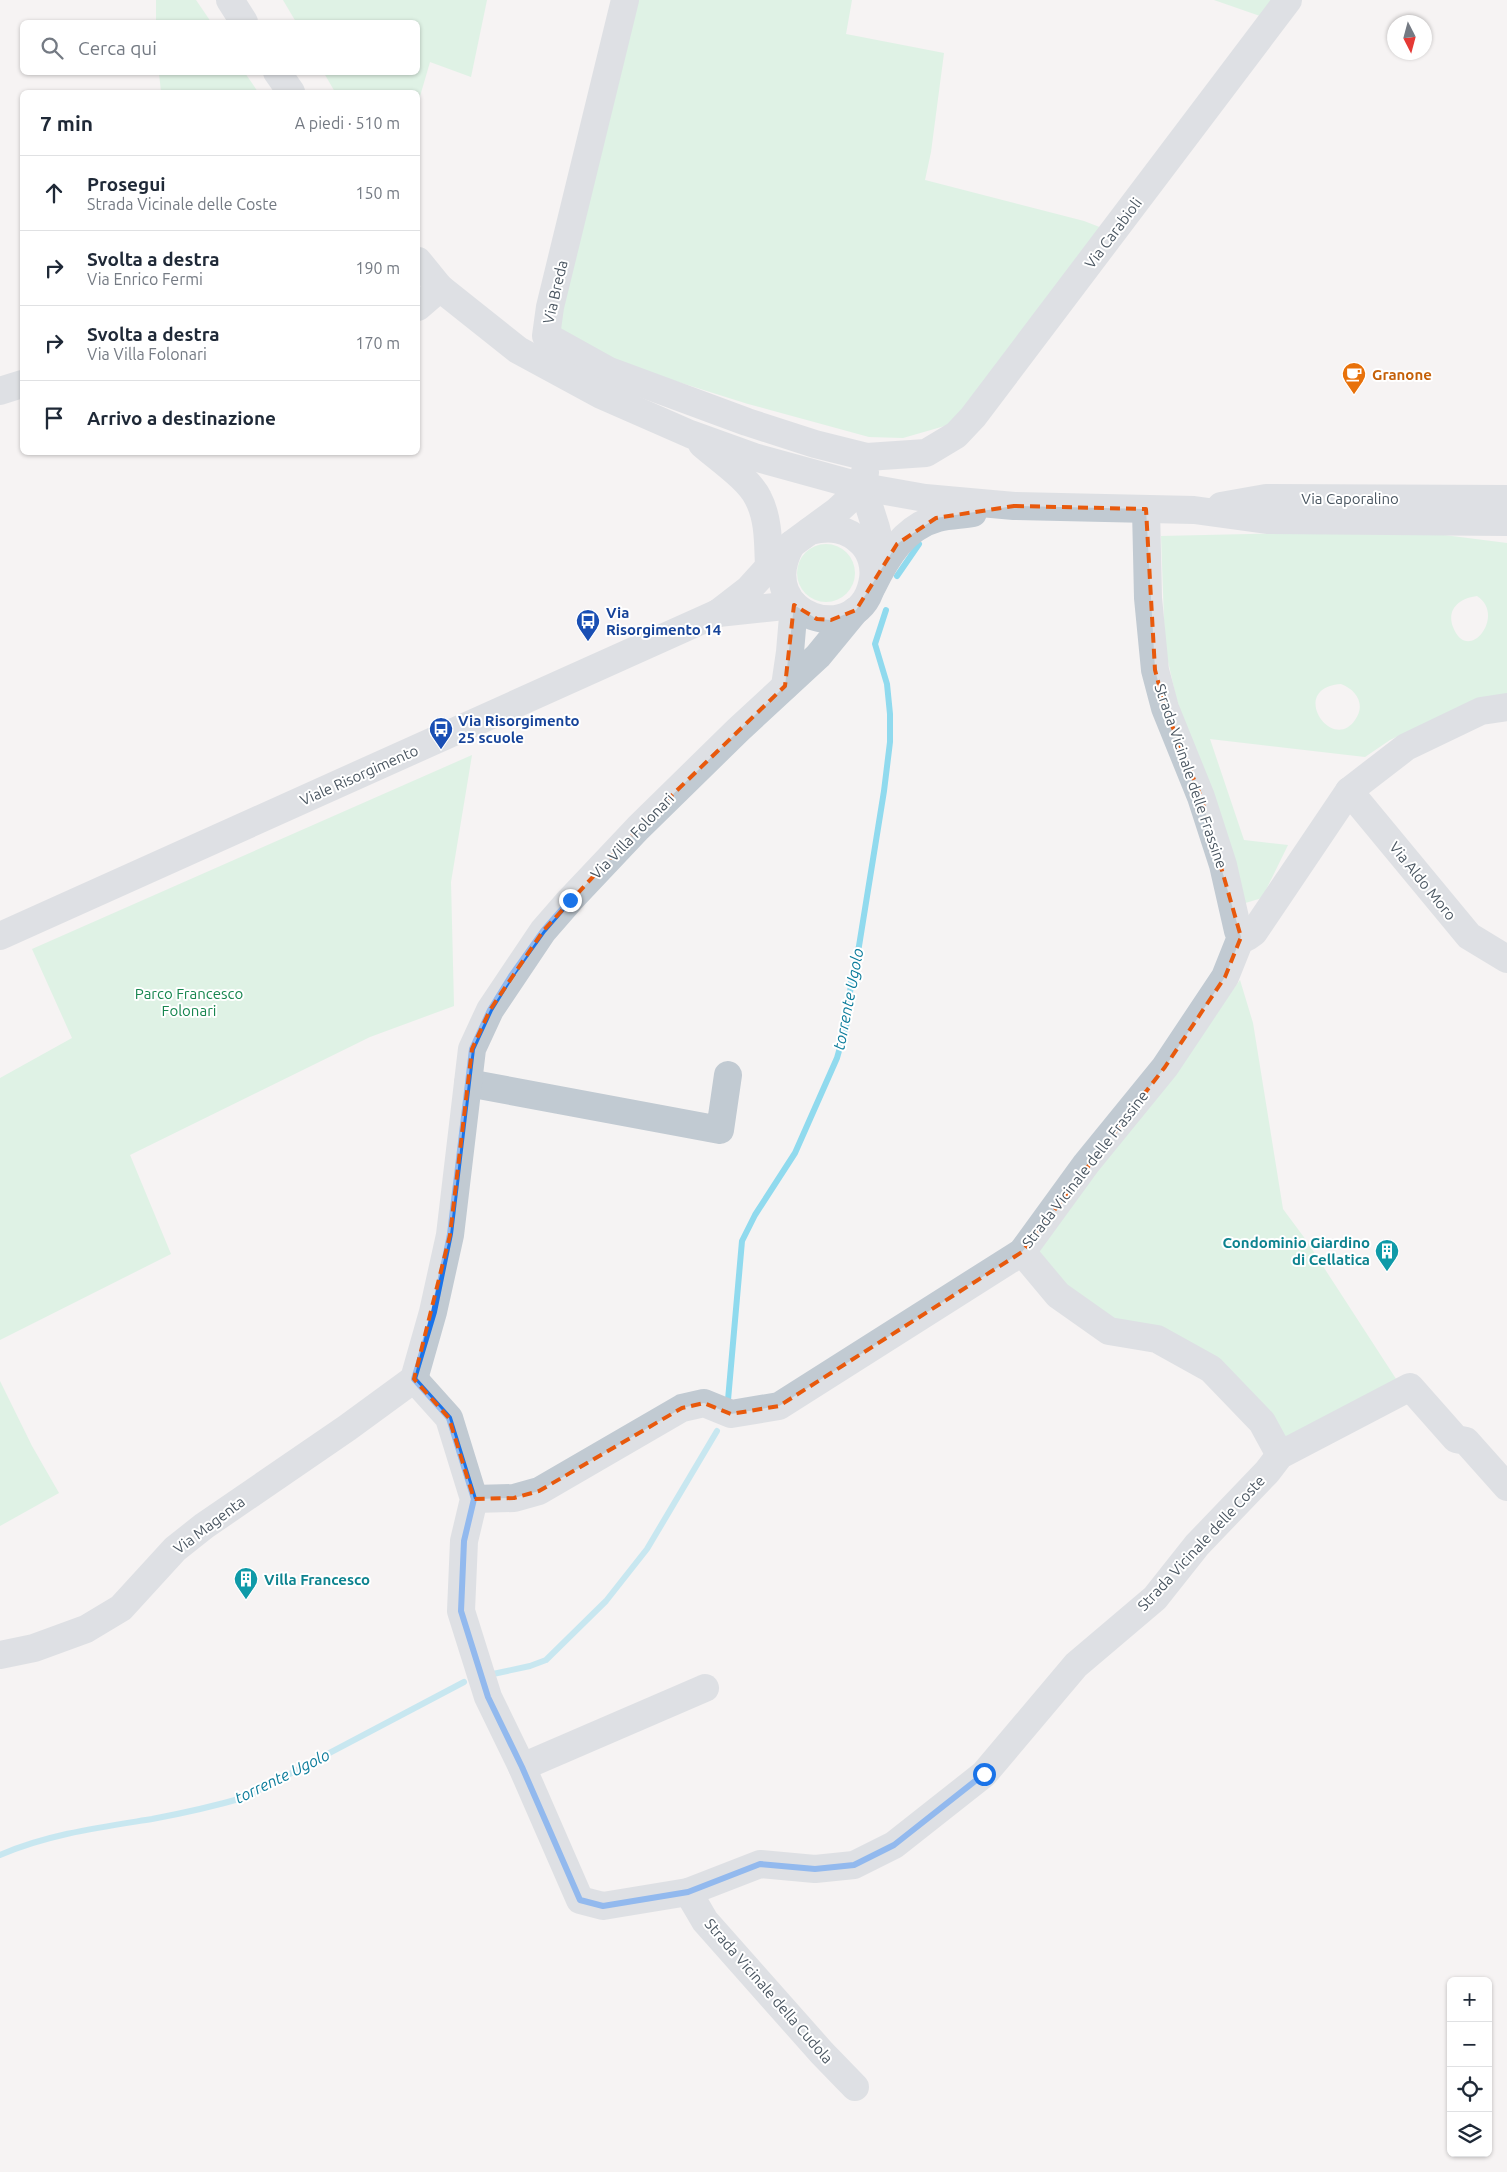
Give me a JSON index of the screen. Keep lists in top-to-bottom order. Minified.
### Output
{"streets":{"street":["Via Carabioli","Via Breda","Via Caporalino","Viale Risorgimento","Strada Vicinale delle Frassine","Via Villa Folonari","Via Aldo Moro","Via Magenta","Strada Vicinale delle Coste","Strada Vicinale della Cudola"]},"crossings":[["Via Carabioli","Via Breda"],["Via Caporalino","Viale Risorgimento"],["Via Caporalino","Strada Vicinale delle Frassine"],["Viale Risorgimento","Via Villa Folonari"],["Via Villa Folonari","Via Magenta"],["Strada Vicinale delle Coste","Strada Vicinale della Cudola"]],"water":["torrente Ugolo"],"parks":["Parco Francesco Folonari"],"places":{"cafe":["Granone"],"bus stop":["Via Risorgimento 14","Via Risorgimento 25 scuole"],"building":["Condominio Giardino di Cellatica","Villa Francesco"]},"north":"bottom","page":{"search":"Cerca qui","heading":["7 min","A piedi · 510 m"],"list":[["Prosegui","Strada Vicinale delle Coste","150 m"],["Svolta a destra","Via Enrico Fermi","190 m"],["Svolta a destra","Via Villa Folonari","170 m"],"Arrivo a destinazione"],"map_buttons":["+","−"]}}
